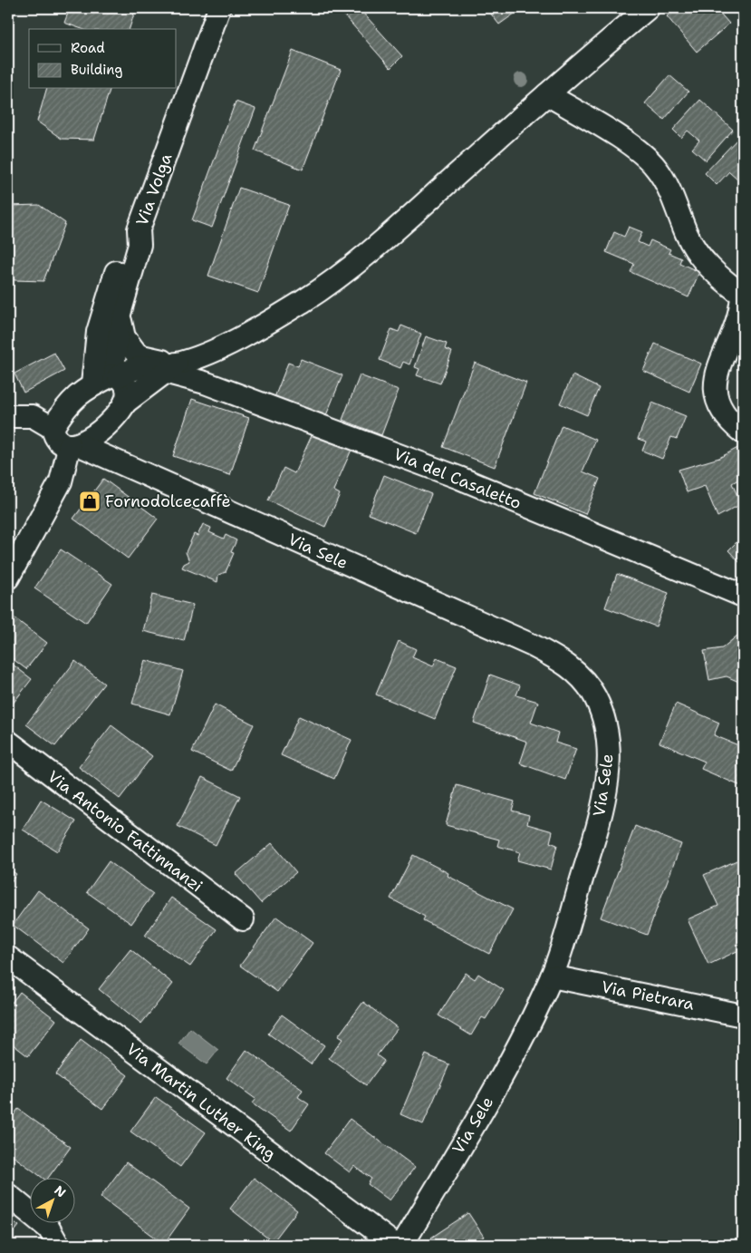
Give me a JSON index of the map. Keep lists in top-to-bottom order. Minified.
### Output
{"streets":{"street":["Via Volga","Via del Casaletto","Via Sele","Via Antonio Fattinnanzi","Via Pietrara","Via Martin Luther King"]},"crossings":[["Via Volga","Via del Casaletto"],["Via Sele","Via Pietrara"]],"places":{"shop":["Fornodolcecaffè"]},"legend":["Road","Building"],"north":"top right"}
